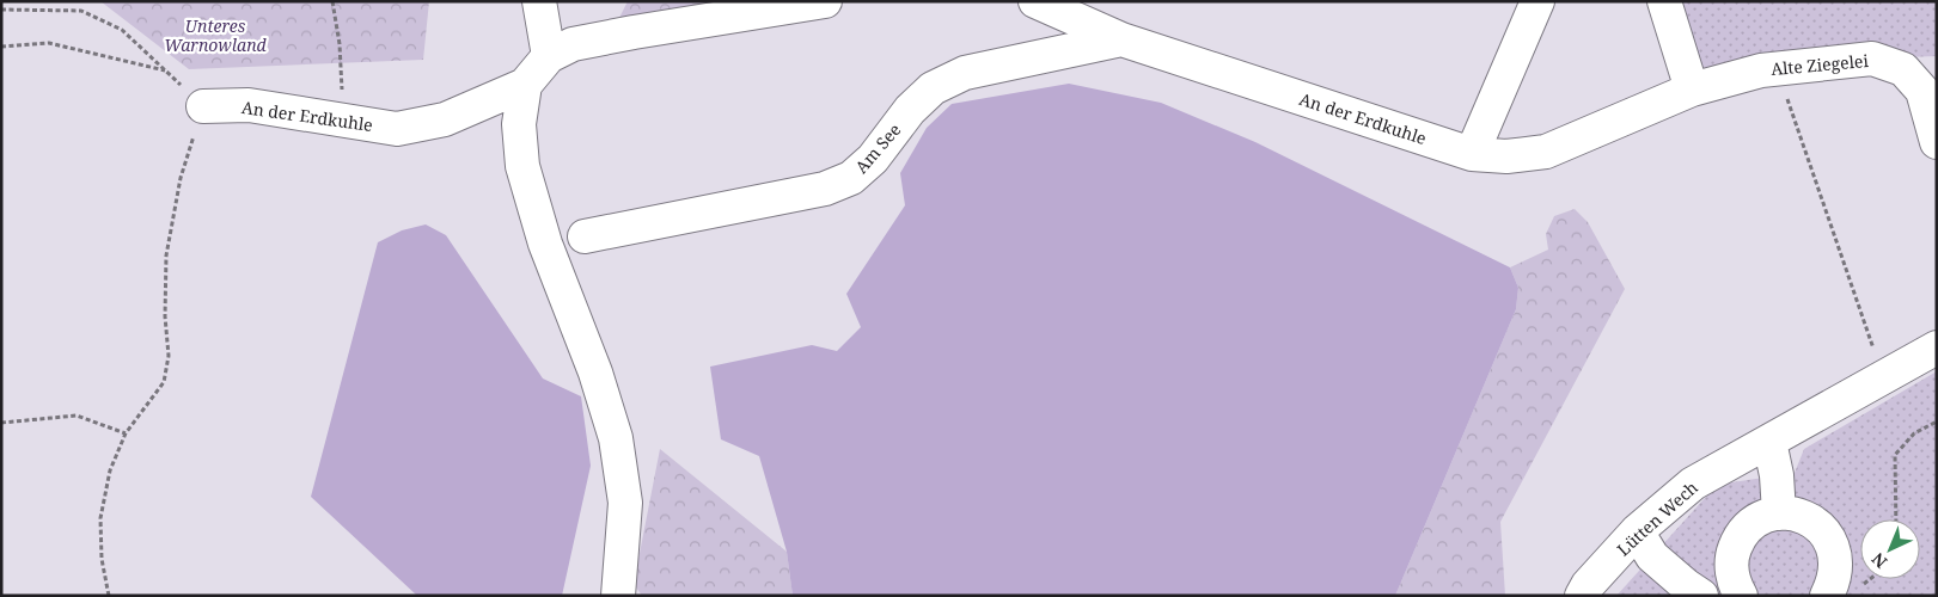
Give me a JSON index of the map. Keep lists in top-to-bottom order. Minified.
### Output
{"streets":{"street":["Alte Ziegelei","An der Erdkuhle","Am See","Lütten Wech"]},"crossings":[["Alte Ziegelei","An der Erdkuhle"],["An der Erdkuhle","Am See"]],"parks":["Unteres Warnowland"],"north":"bottom left"}
